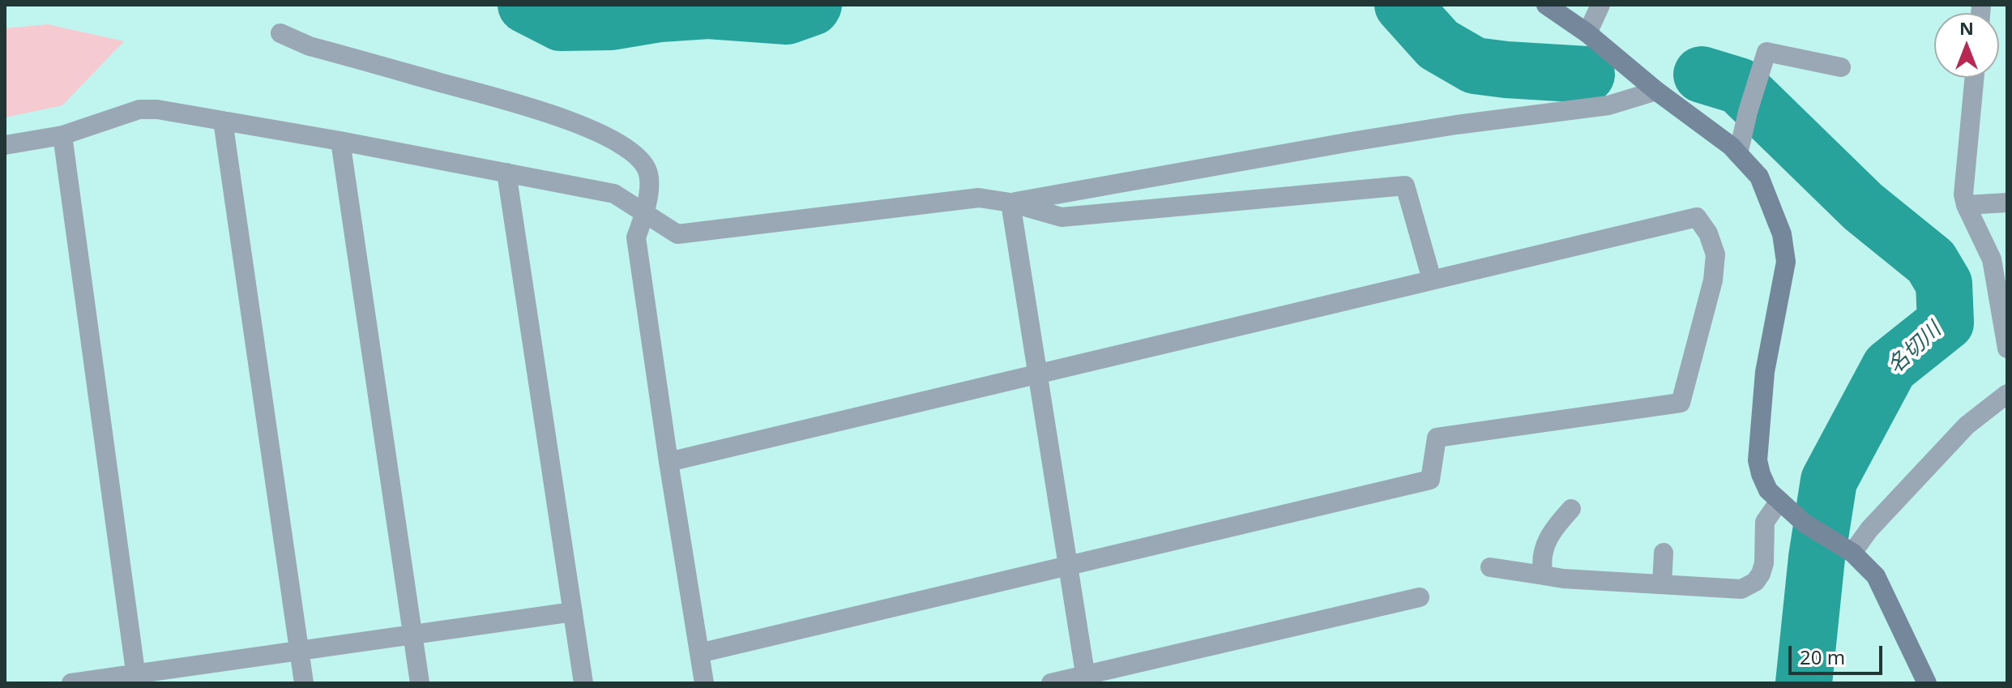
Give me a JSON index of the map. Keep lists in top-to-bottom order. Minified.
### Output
{"water":["名切川"],"scale_bar":"20 m","north":"top"}
